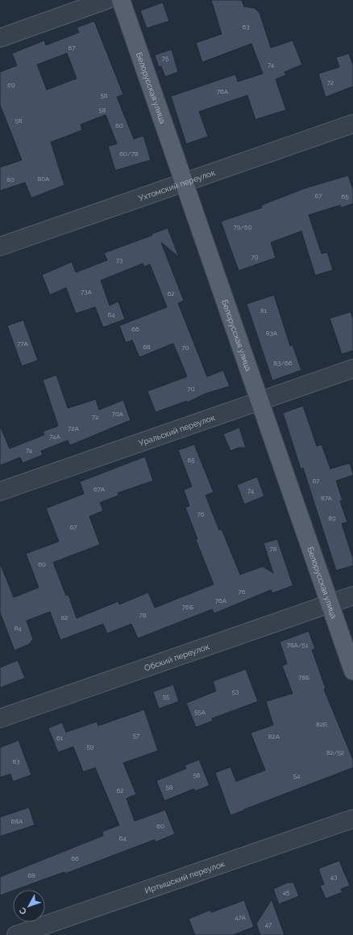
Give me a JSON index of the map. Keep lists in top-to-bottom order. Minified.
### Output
{"streets":{"main road":["Белорусская улица"],"street":["Ухтомский переулок","Уральский переулок","Обский переулок","Иртышский переулок"]},"crossings":[["Белорусская улица","Ухтомский переулок"],["Белорусская улица","Уральский переулок"],["Белорусская улица","Обский переулок"]],"house_numbers":["63","67","75","74","72","69","76А","58","58","58","60","60/78","80А","80","67","65","79/69","79","73","73А","62","81","64","66","83А","77А","68","70","83/66","70","70А","72","72А","74А","74","65","87","67А","74","87А","76","89","67","78","69","76","76А","76Б","78","82","84","78А/51","78Б","53","55","55А","82Б","57","82А","61","59","82/52","63","56","54","58","62","68А","60","64","66","68","43","45","47А","47"],"north":"bottom left"}
